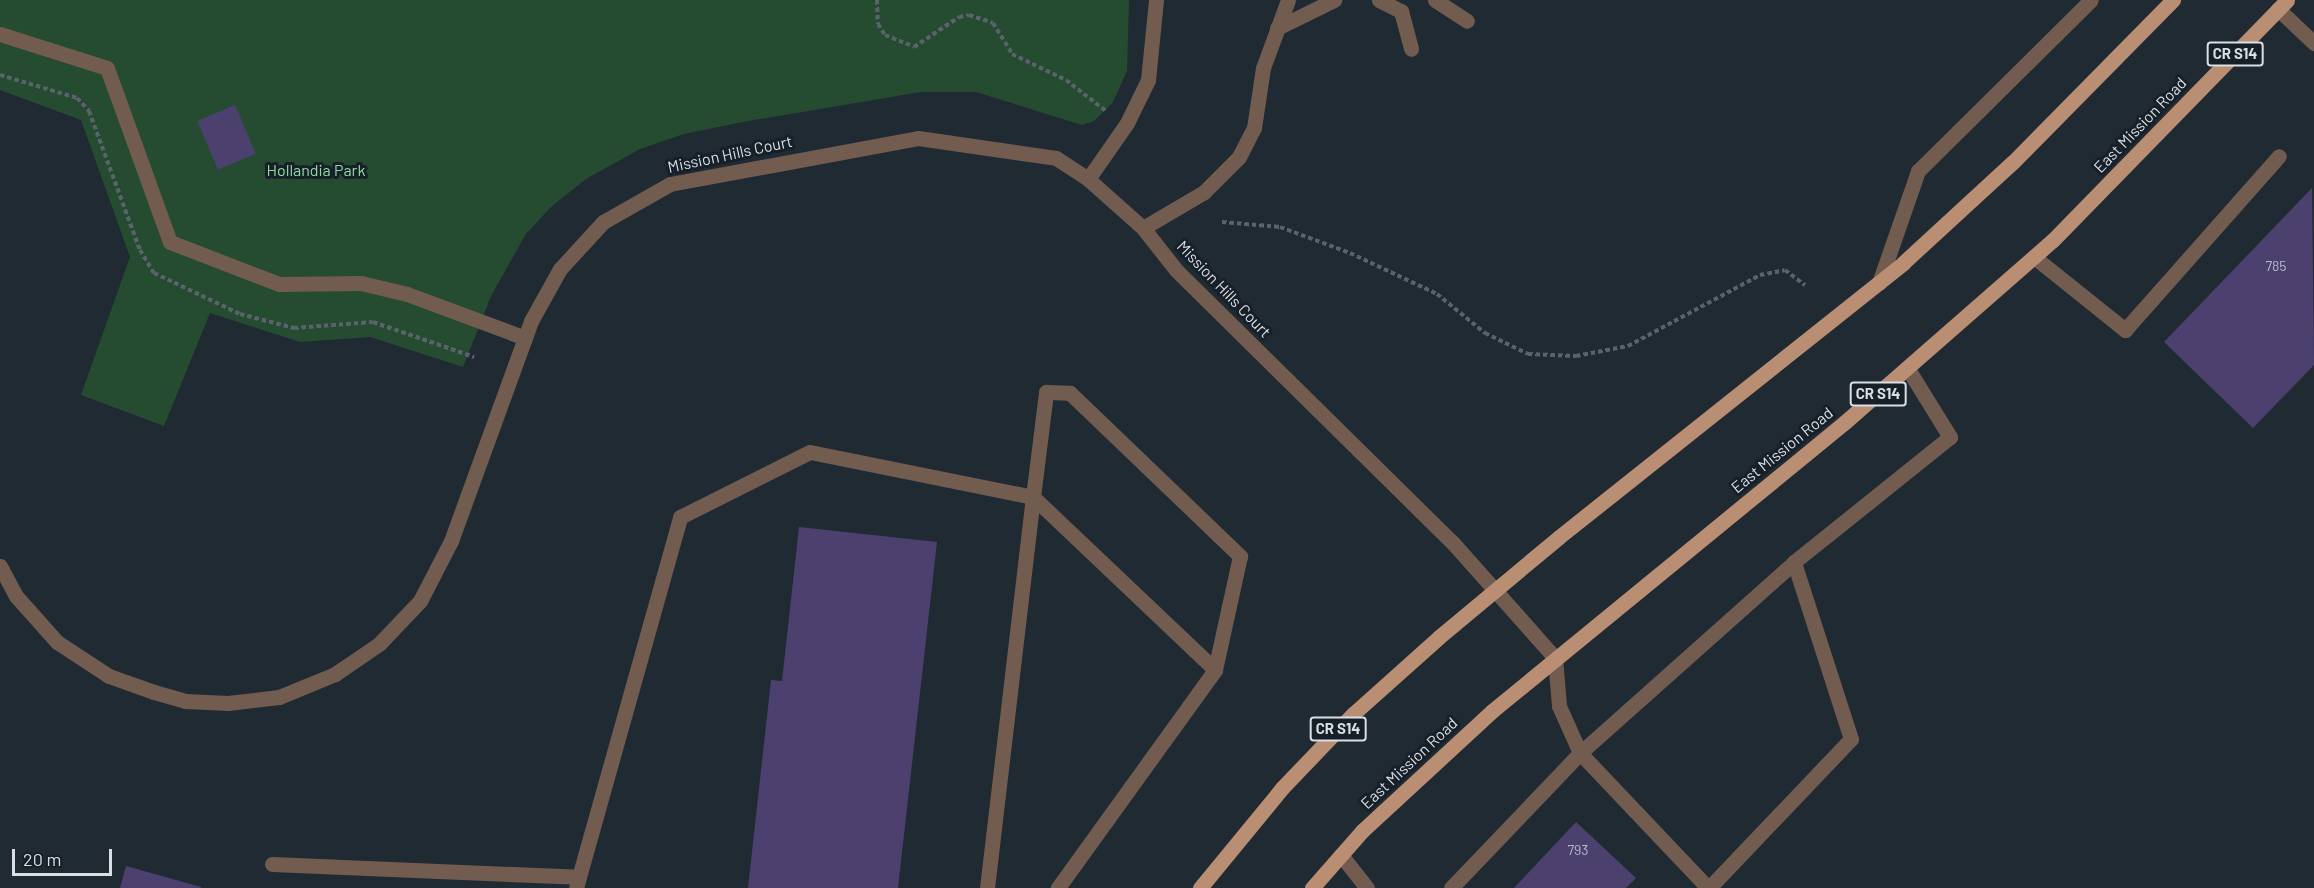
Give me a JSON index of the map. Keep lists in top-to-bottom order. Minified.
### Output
{"streets":{"main road":["CR S14","East Mission Road"],"street":["Mission Hills Court"]},"crossings":[["CR S14","Mission Hills Court"],["East Mission Road","Mission Hills Court"]],"parks":["Hollandia Park"],"house_numbers":["785","793"],"scale_bar":"20 m"}
